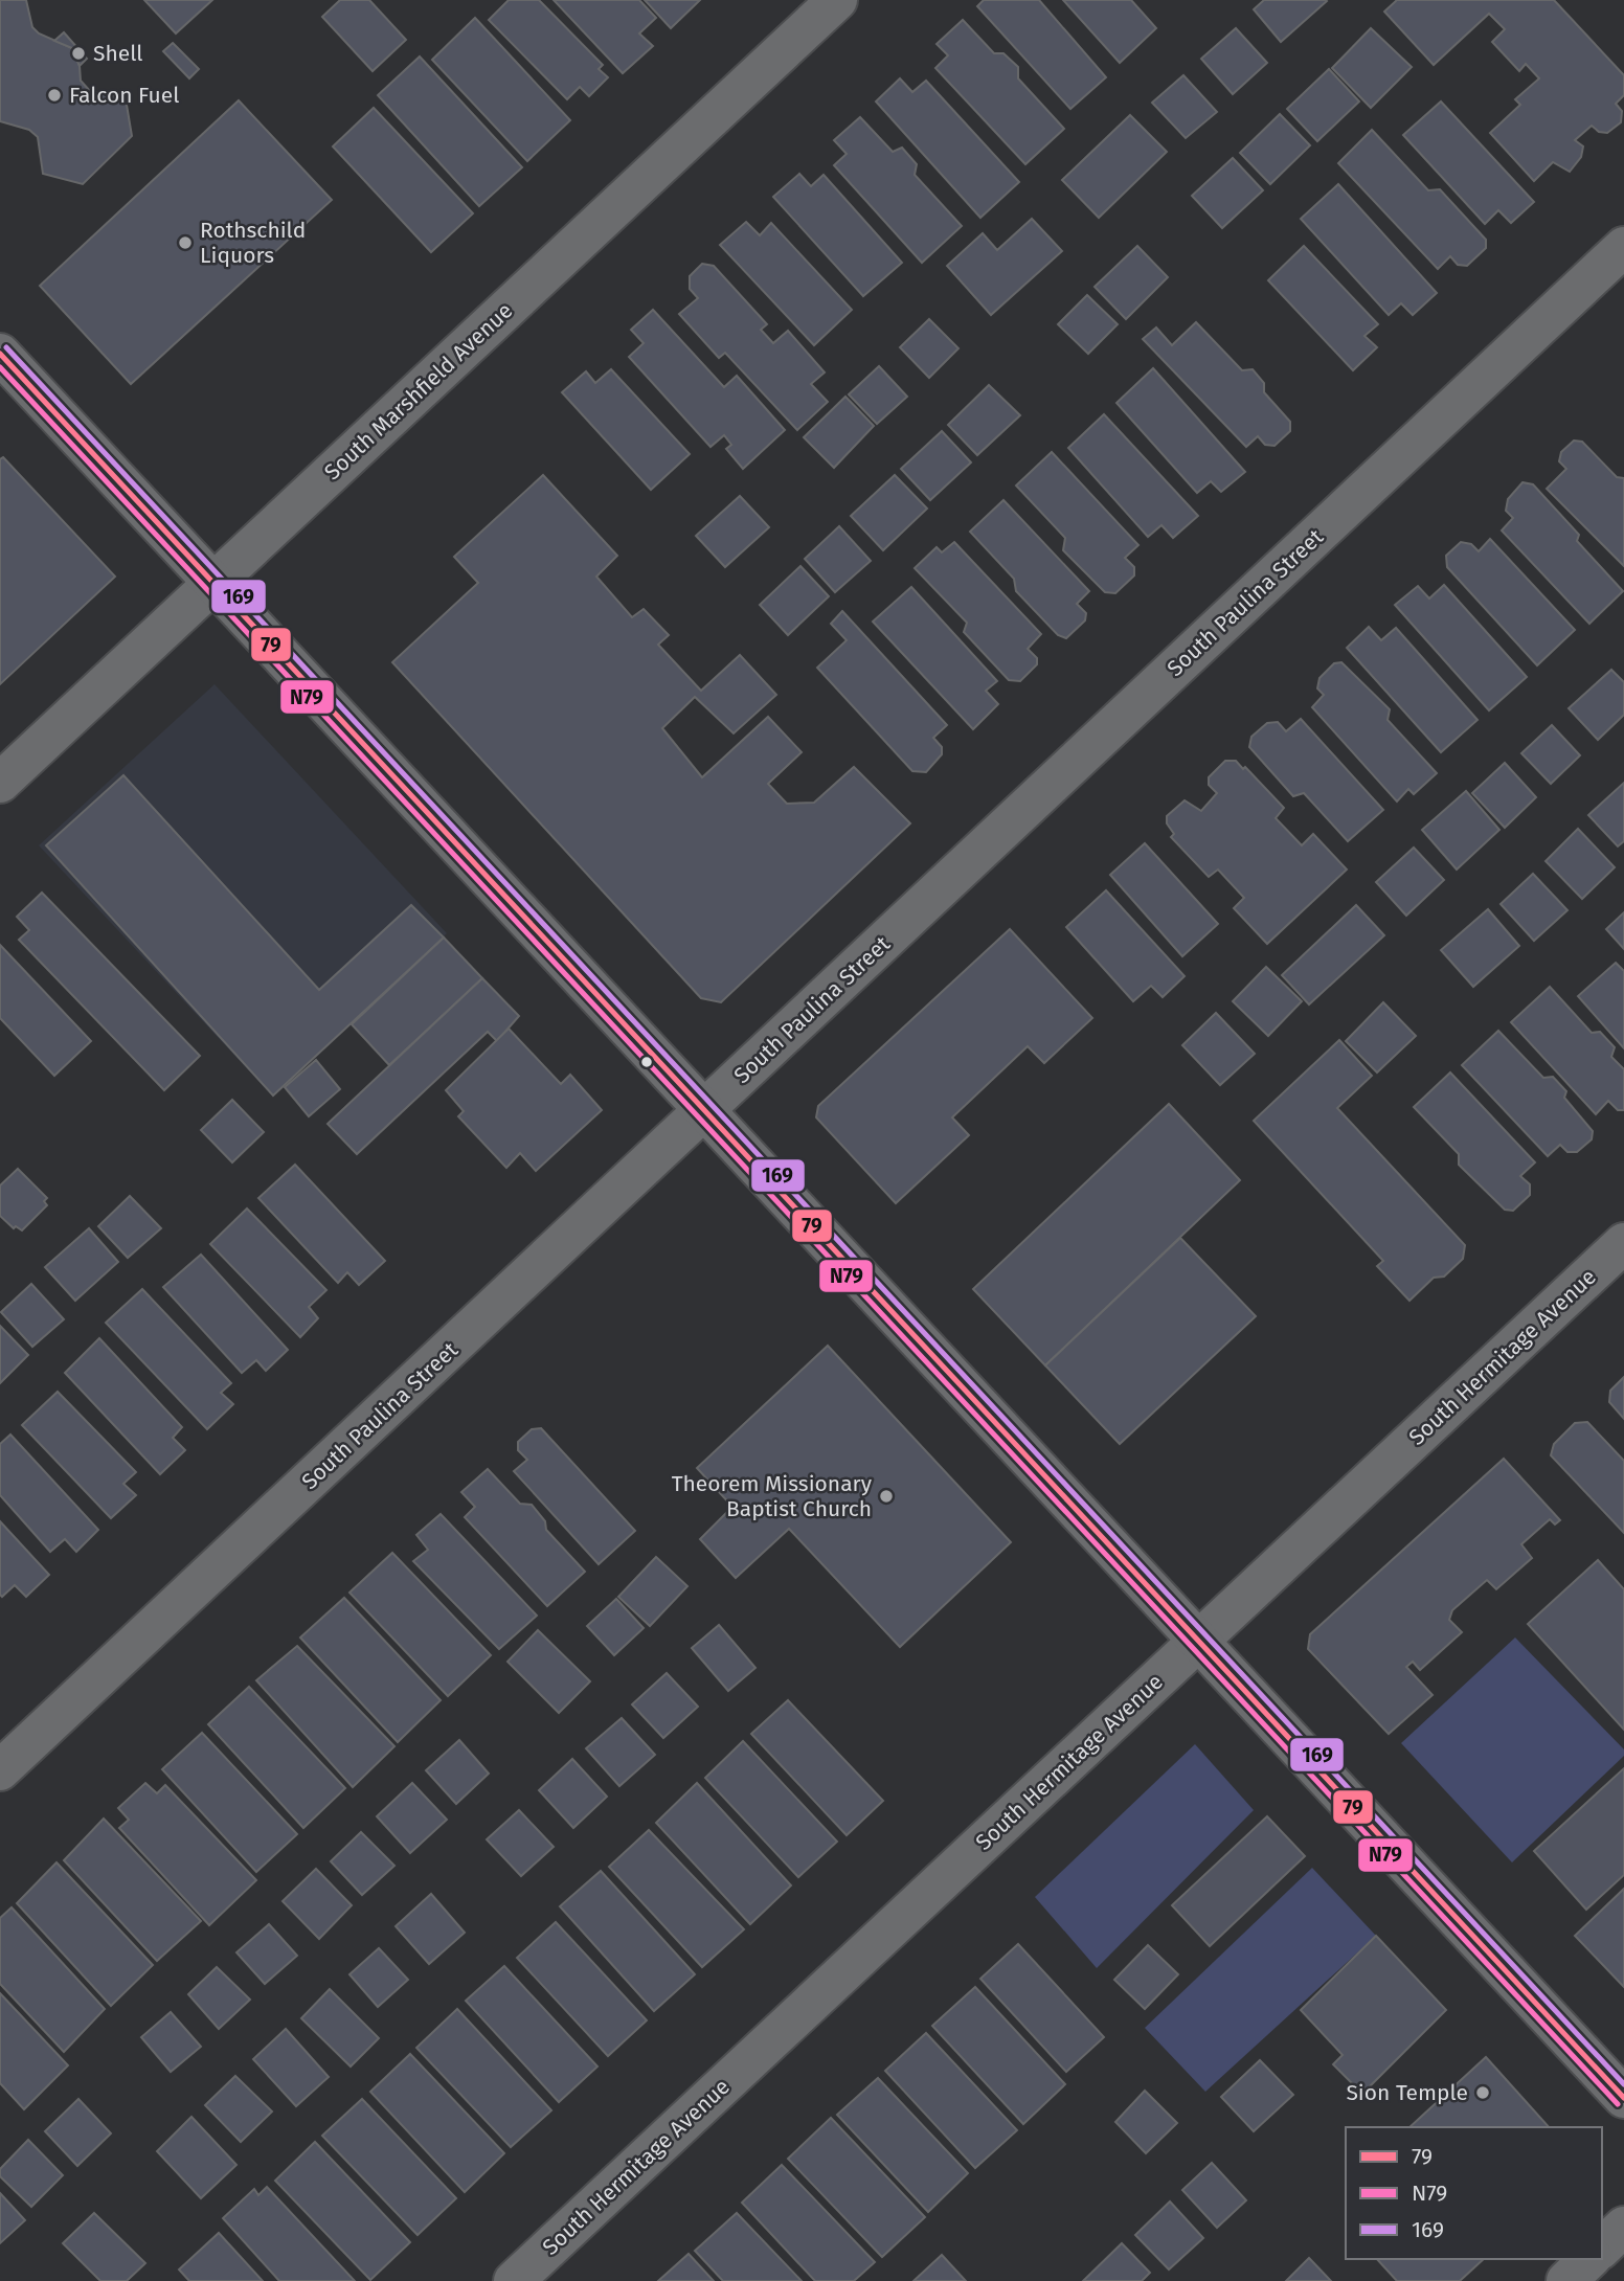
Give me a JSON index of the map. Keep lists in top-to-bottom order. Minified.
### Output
{"streets":{"street":["South Marshfield Avenue","South Paulina Street","South Hermitage Avenue"]},"places":["Shell","Falcon Fuel","Rothschild Liquors","Theorem Missionary Baptist Church","Sion Temple"],"lines":["transit line 169","transit line 79","transit line N79"],"legend":["79","N79","169"]}
